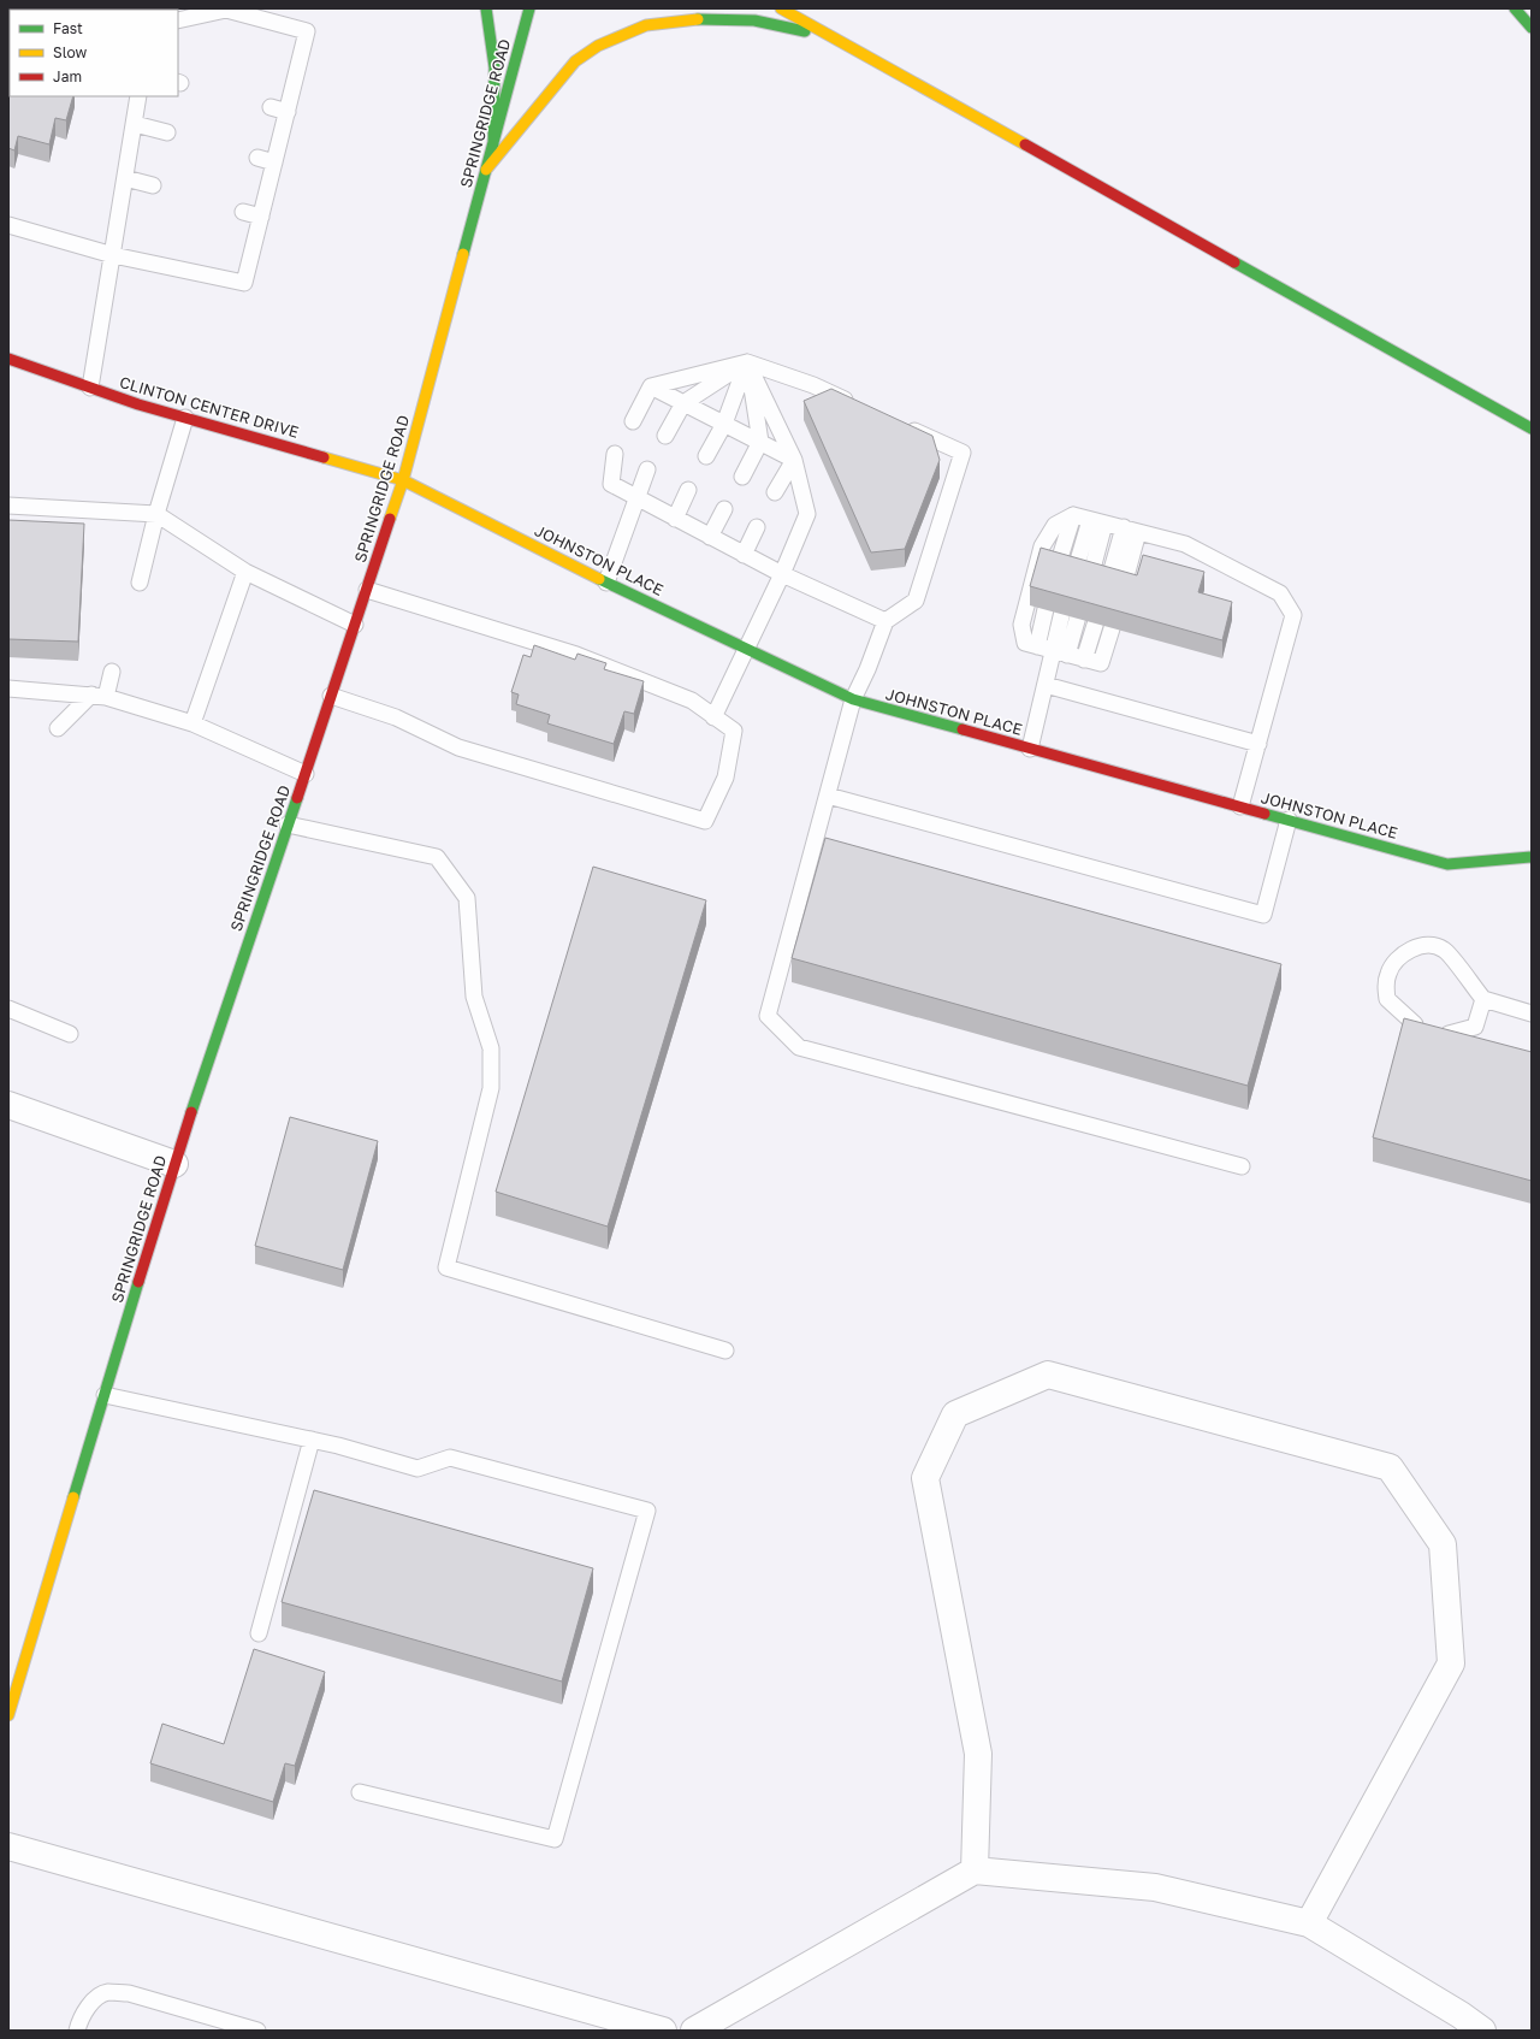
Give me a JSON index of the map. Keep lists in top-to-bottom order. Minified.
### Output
{"streets":{"main road":["SPRINGRIDGE ROAD","CLINTON CENTER DRIVE","JOHNSTON PLACE"]},"crossings":[["SPRINGRIDGE ROAD","CLINTON CENTER DRIVE"],["SPRINGRIDGE ROAD","JOHNSTON PLACE"],["CLINTON CENTER DRIVE","JOHNSTON PLACE"]],"legend":["Fast","Slow","Jam"]}
